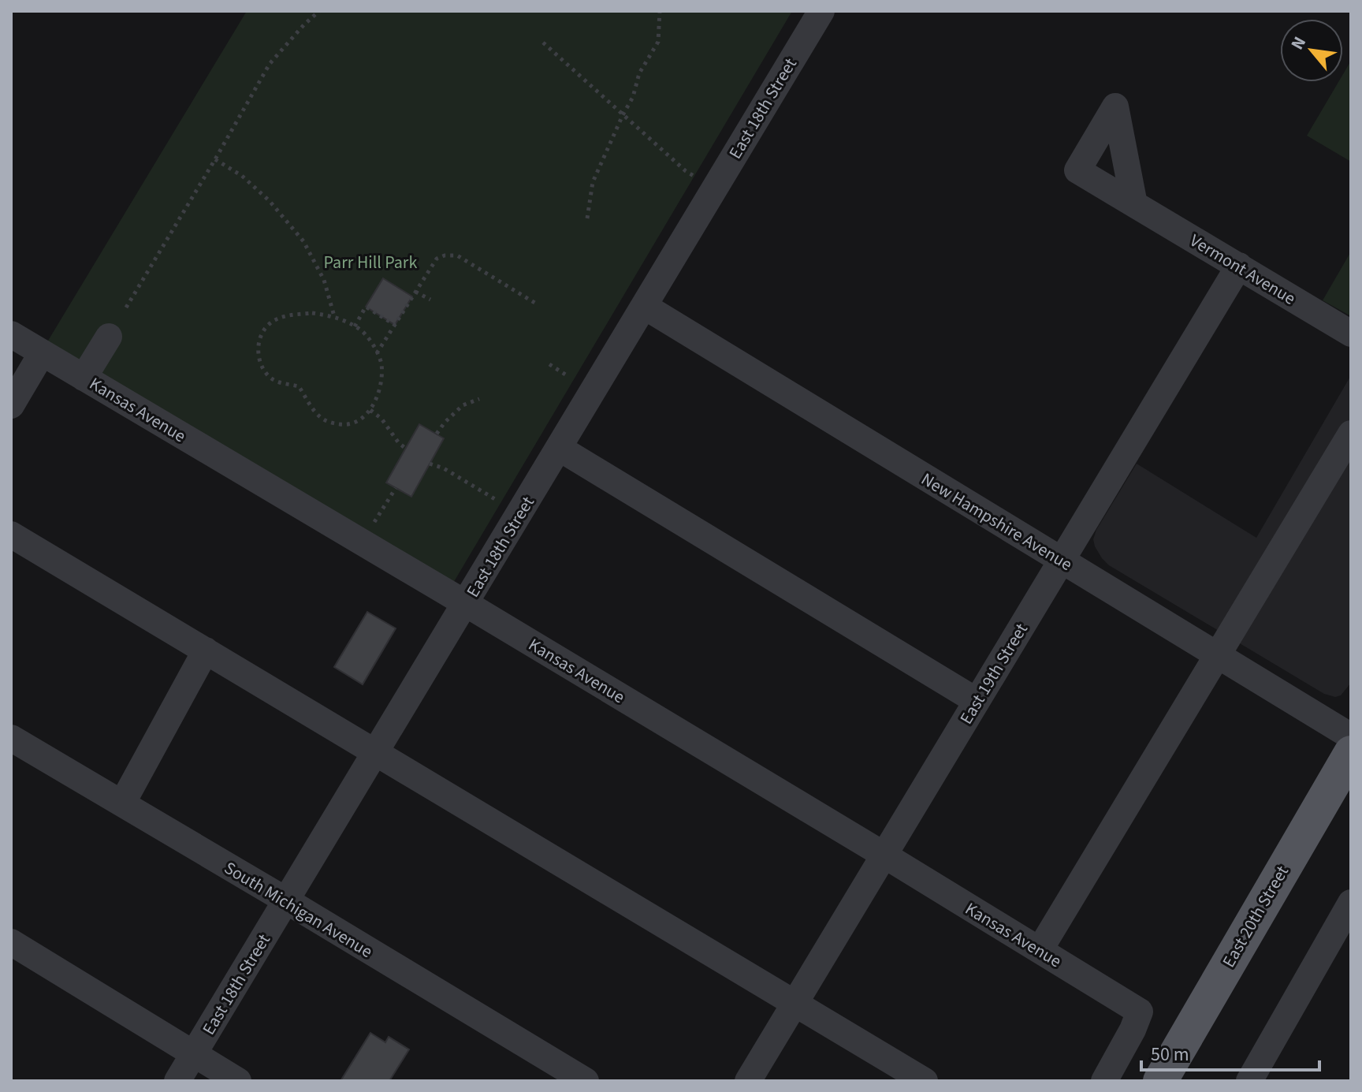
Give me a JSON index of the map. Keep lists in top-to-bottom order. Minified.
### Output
{"streets":{"main road":["East 20th Street"],"street":["East 18th Street","Vermont Avenue","Kansas Avenue","New Hampshire Avenue","East 19th Street","South Michigan Avenue"]},"crossings":[["East 18th Street","Kansas Avenue"],["East 18th Street","New Hampshire Avenue"],["East 18th Street","South Michigan Avenue"],["Vermont Avenue","East 19th Street"],["Kansas Avenue","East 19th Street"],["New Hampshire Avenue","East 19th Street"]],"parks":["Parr Hill Park"],"scale_bar":"50 m","north":"top left"}
